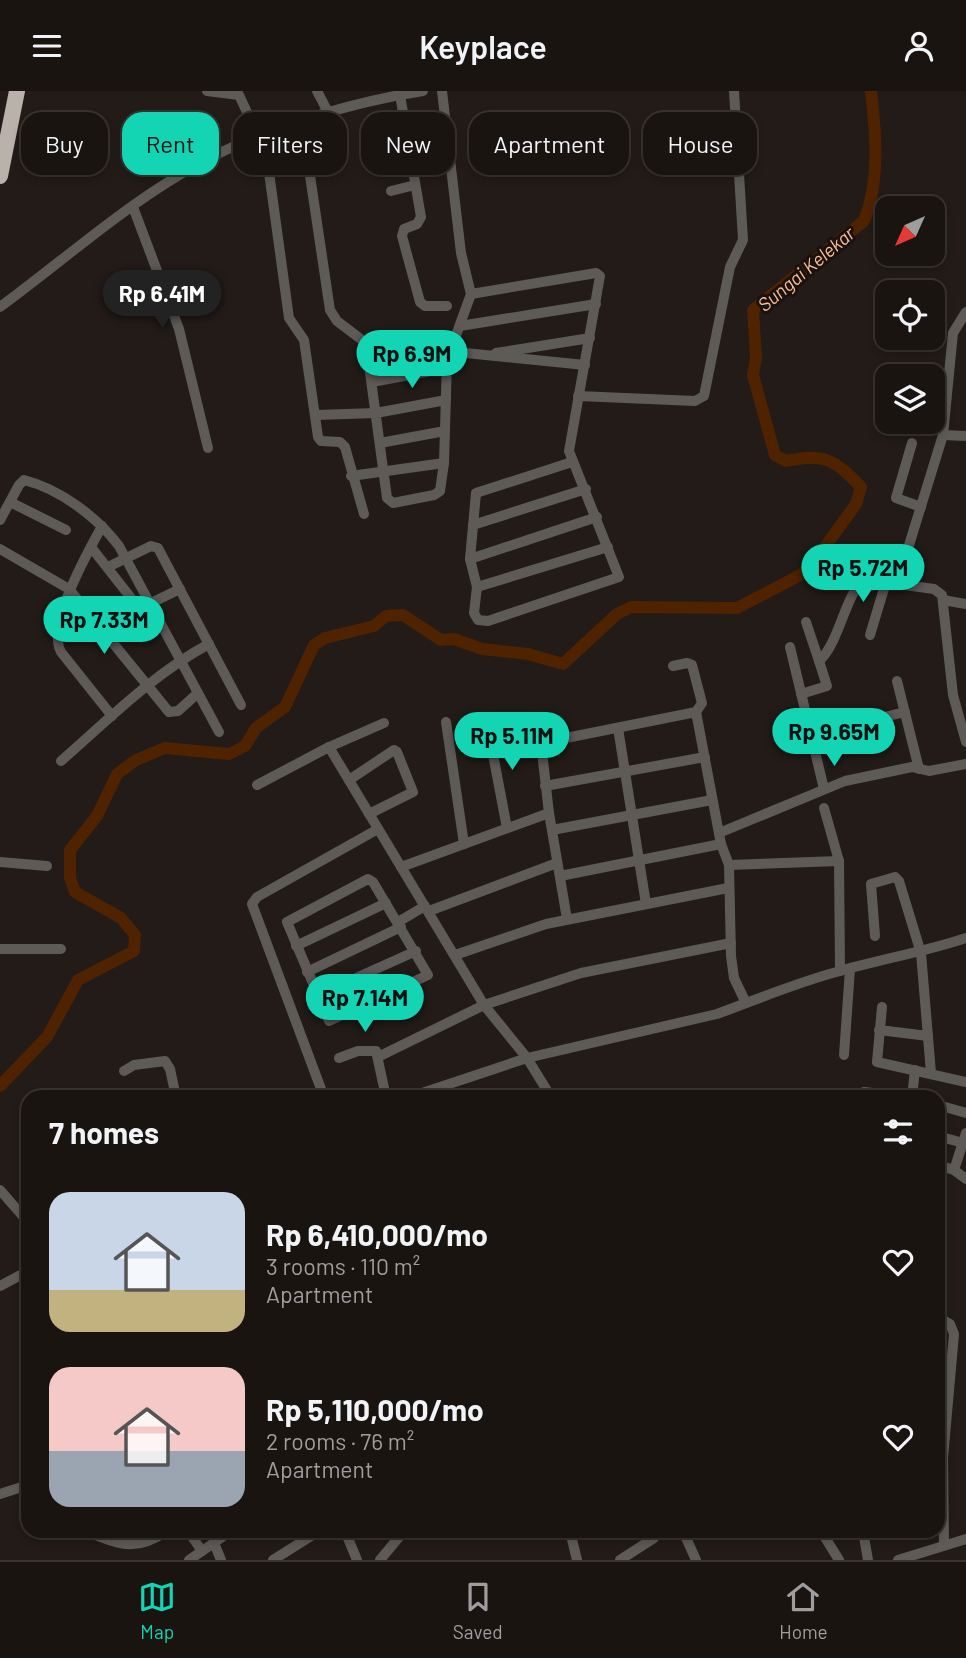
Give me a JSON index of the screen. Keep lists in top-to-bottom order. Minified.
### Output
{"water":["Sungai Kelekar"],"north":"bottom left","page":{"header":"Keyplace","chip":["Buy","Rent","Filters","New","Apartment","House"],"price":["Rp 6.41M","Rp 6.9M","Rp 5.72M","Rp 7.33M","Rp 9.65M","Rp 5.11M","Rp 7.14M"],"heading":"7 homes","list":[{"name":"Rp 6,410,000/mo","note":"3 rooms · 110 m² · Apartment"},{"name":"Rp 5,110,000/mo","note":"2 rooms · 76 m² · Apartment"}],"tabs":["Map","Saved","Home"]}}
